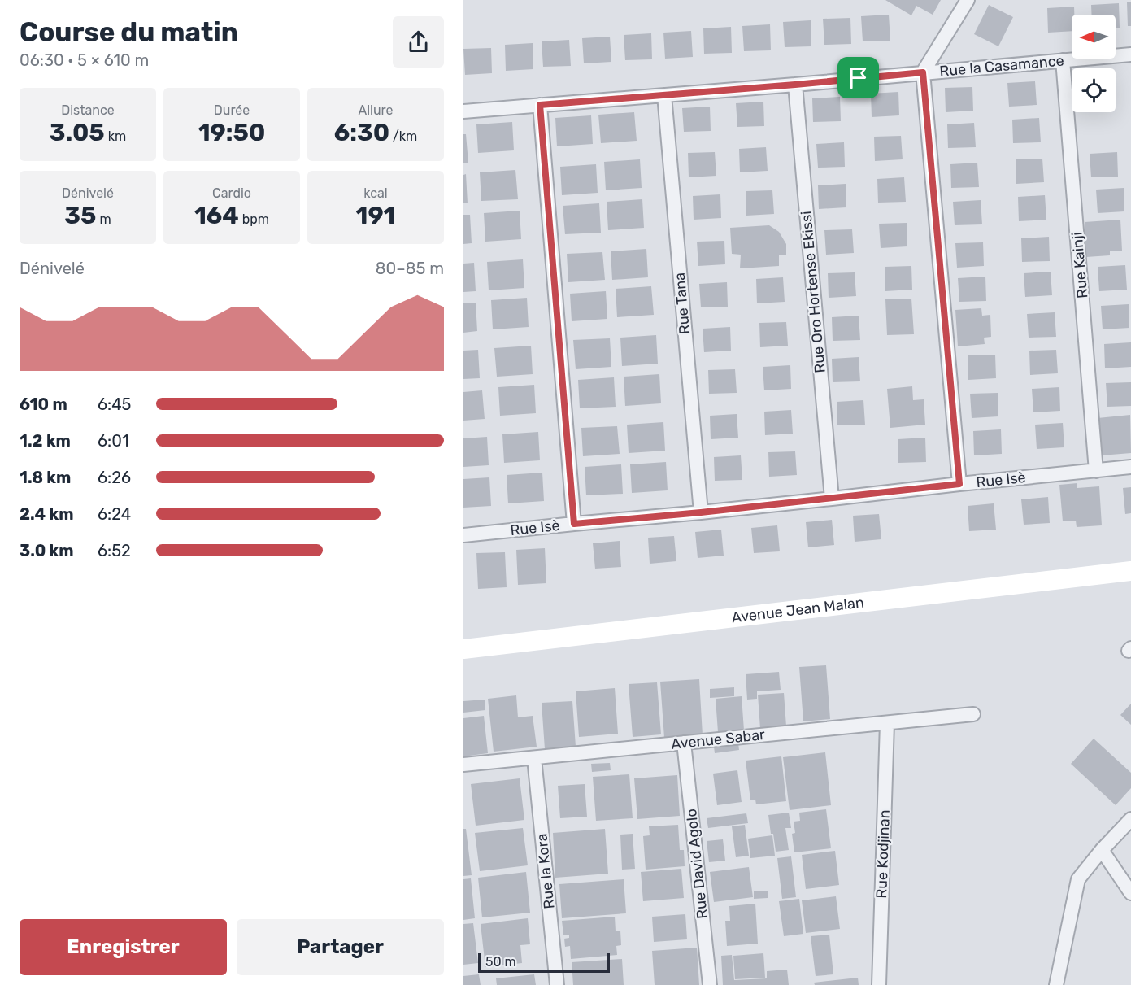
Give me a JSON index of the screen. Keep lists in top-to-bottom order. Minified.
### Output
{"streets":{"main road":["Avenue Jean Malan"],"street":["Rue la Casamance","Rue Kainji","Rue Oro Hortense Ekissi","Rue Tana","Rue Isè","Avenue Sabar","Rue Kodjinan","Rue David Agolo","Rue la Kora"]},"crossings":[["Rue la Casamance","Rue Kainji"],["Rue la Casamance","Rue Oro Hortense Ekissi"],["Rue la Casamance","Rue Tana"],["Rue Kainji","Rue Isè"],["Rue Oro Hortense Ekissi","Rue Isè"],["Rue Tana","Rue Isè"],["Avenue Sabar","Rue Kodjinan"],["Avenue Sabar","Rue David Agolo"],["Avenue Sabar","Rue la Kora"]],"scale_bar":"50 m","north":"left","page":{"heading":["Course du matin","06:30 · 5 × 610 m"],"stats":[["Distance","3.05 km"],["Durée","19:50"],["Allure","6:30 /km"],["Dénivelé","35 m"],["Cardio","164 bpm"],["kcal","191"]],"chart":["Dénivelé","80–85 m"],"list":[{"name":"610 m","note":"6:45"},{"name":"1.2 km","note":"6:01"},{"name":"1.8 km","note":"6:26"},{"name":"2.4 km","note":"6:24"},{"name":"3.0 km","note":"6:52"}],"buttons":["Enregistrer","Partager"],"scale":"50 m"}}
